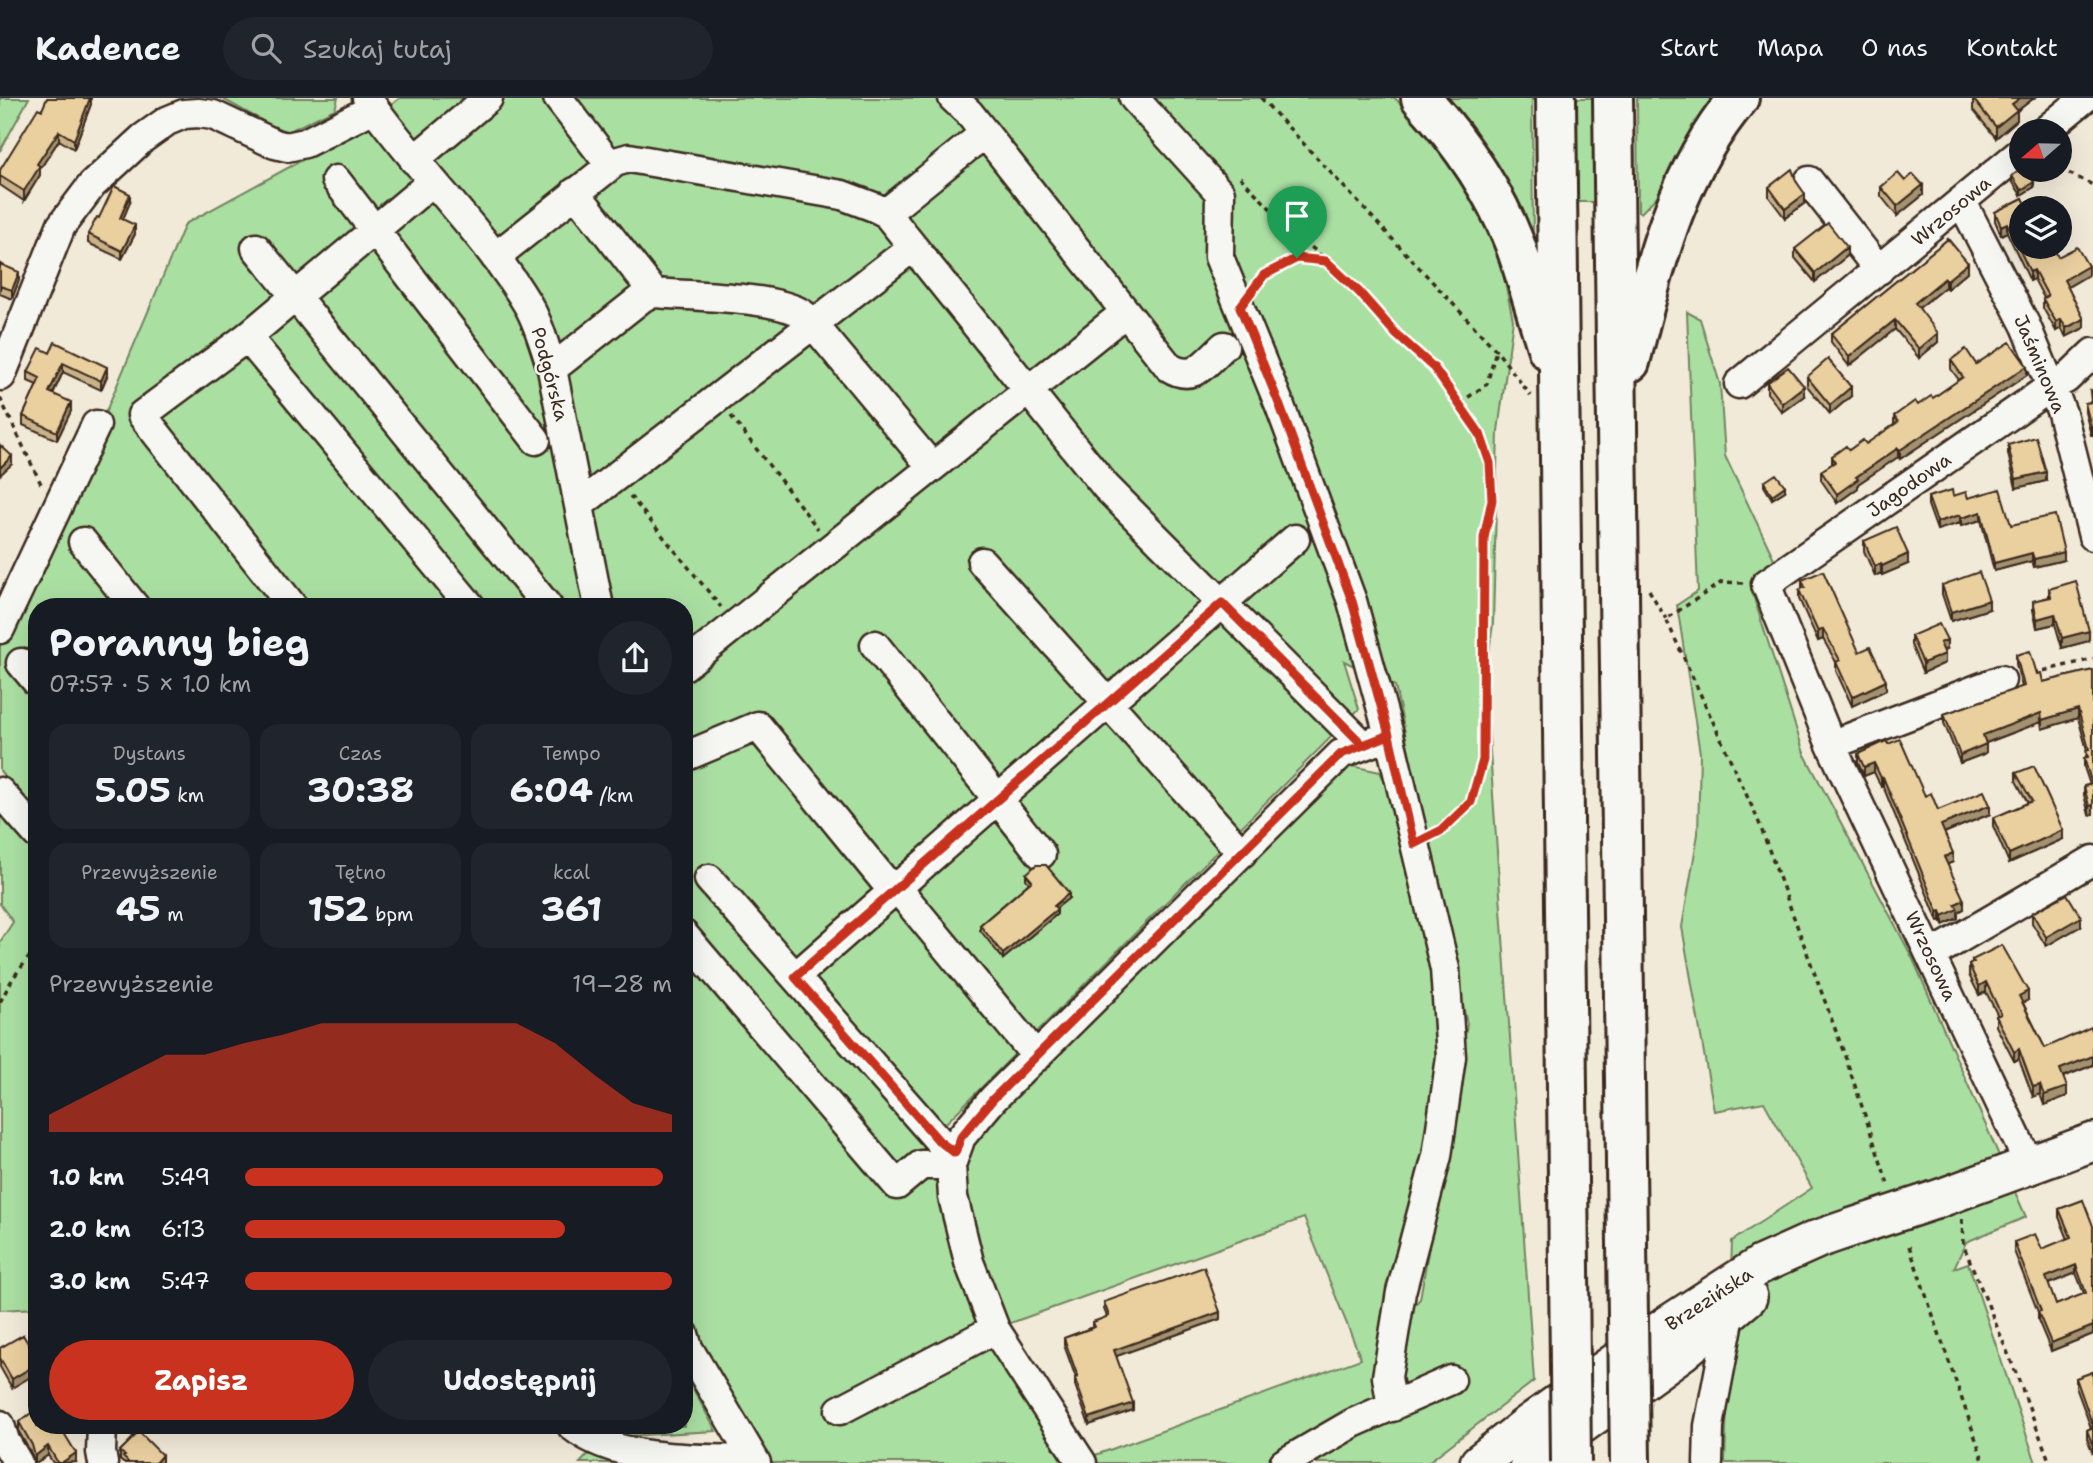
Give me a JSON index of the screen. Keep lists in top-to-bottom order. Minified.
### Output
{"streets":{"main road":["Brzezińska"],"street":["Wrzosowa","Jaśminowa","Podgórska","Jagodowa"]},"crossings":[["Wrzosowa","Jaśminowa"],["Wrzosowa","Jagodowa"],["Wrzosowa","Brzezińska"],["Jaśminowa","Jagodowa"]],"north":"left","page":{"header":"Kadence","search":"Szukaj tutaj","nav":["Start","Mapa","O nas","Kontakt"],"heading":["Poranny bieg","07:57 · 5 × 1.0 km"],"stats":[["Dystans","5.05 km"],["Czas","30:38"],["Tempo","6:04 /km"],["Przewyższenie","45 m"],["Tętno","152 bpm"],["kcal","361"]],"chart":["Przewyższenie","19–28 m"],"list":[{"name":"1.0 km","note":"5:49"},{"name":"2.0 km","note":"6:13"},{"name":"3.0 km","note":"5:47"}],"buttons":["Zapisz","Udostępnij"]}}
